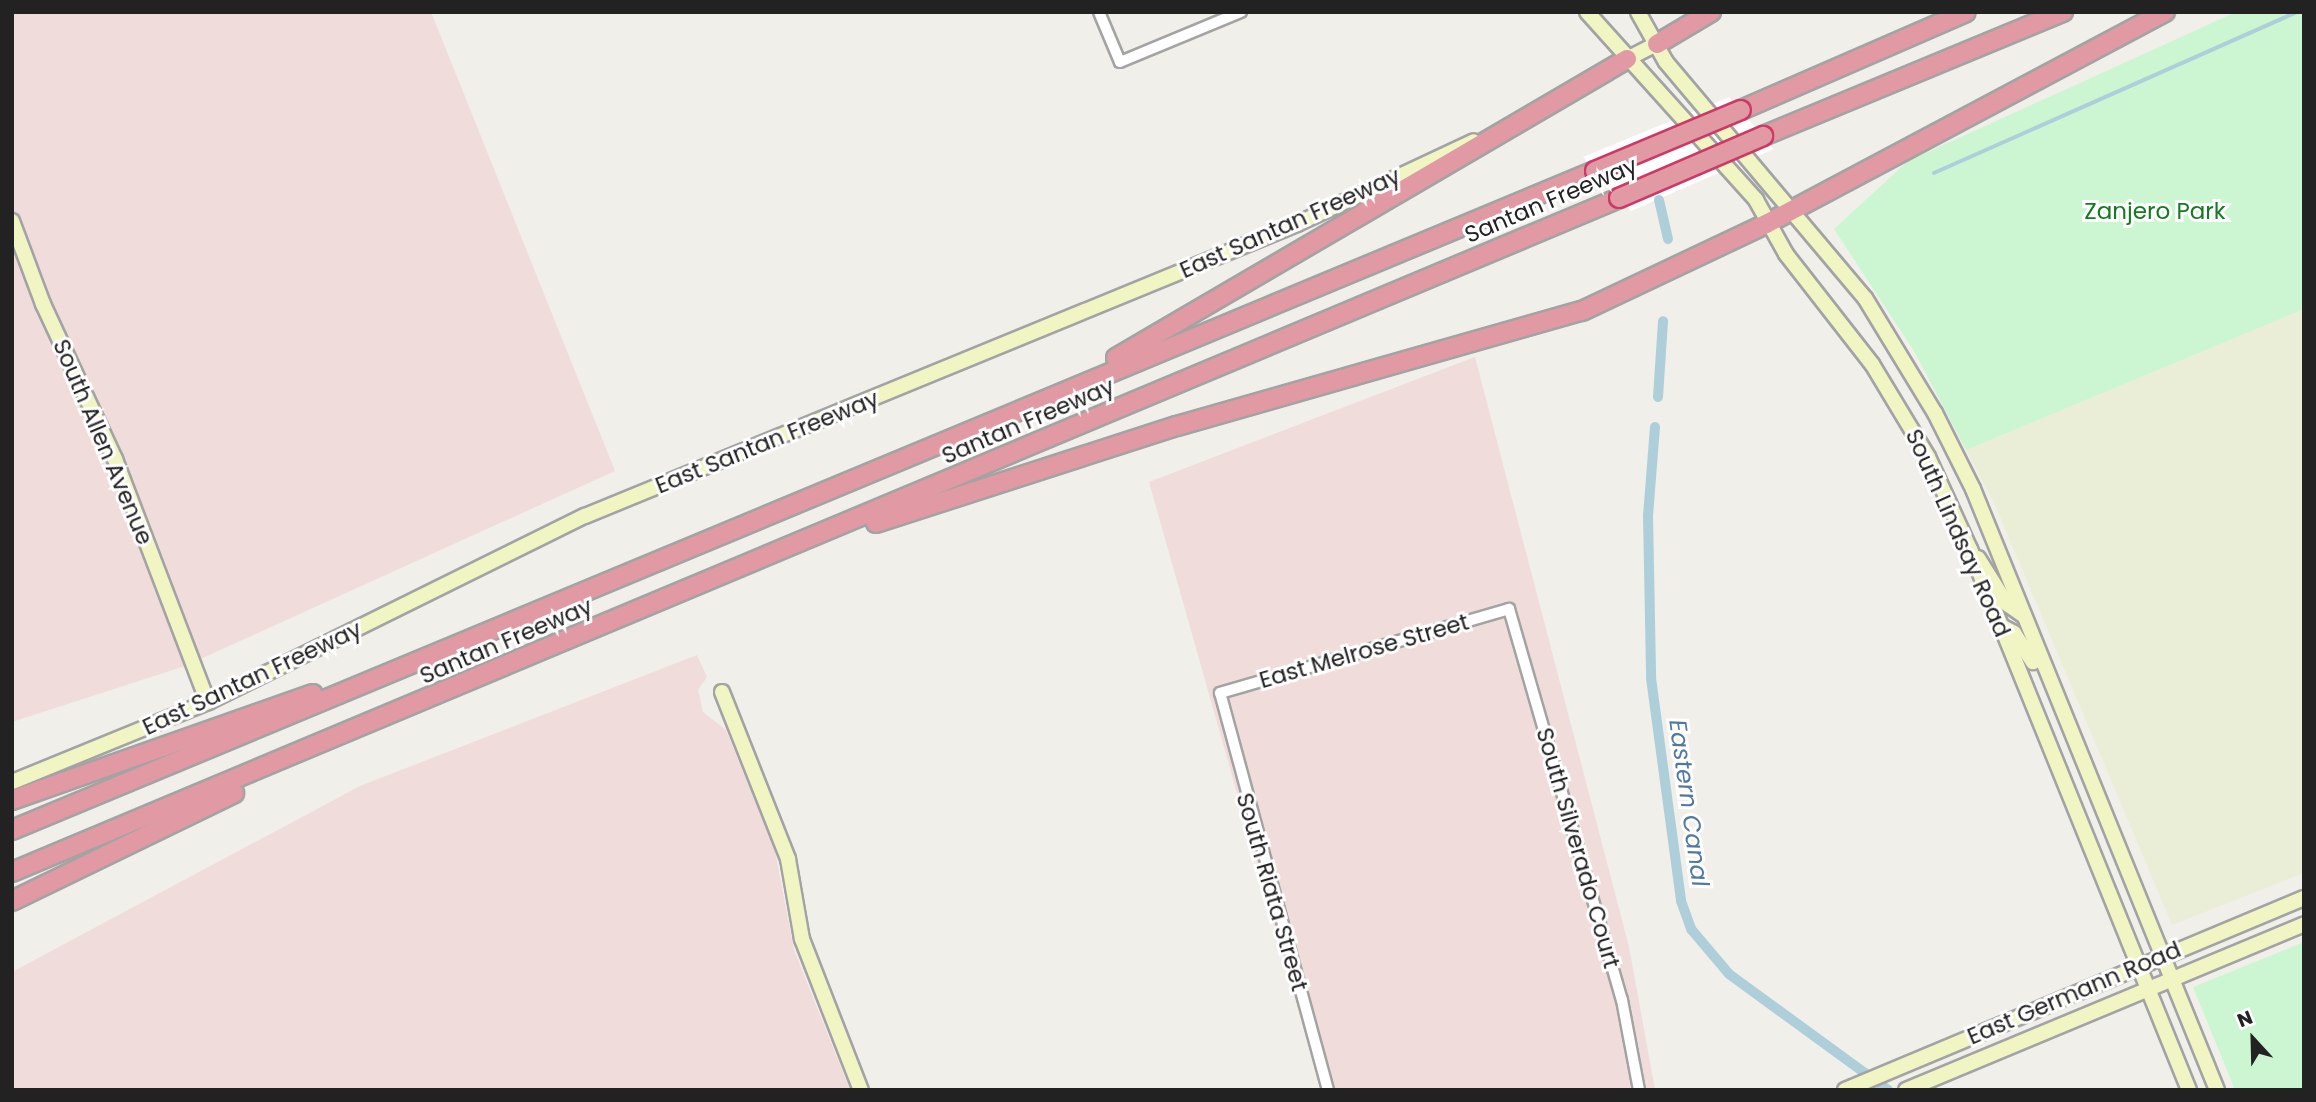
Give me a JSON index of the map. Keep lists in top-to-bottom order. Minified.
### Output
{"streets":{"highway":["Santan Freeway"],"main road":["East Santan Freeway","South Allen Avenue","South Lindsay Road","East Germann Road"],"street":["East Melrose Street","South Silverado Court","South Riata Street"]},"crossings":[["East Santan Freeway","South Allen Avenue"],["South Lindsay Road","East Germann Road"],["East Melrose Street","South Silverado Court"],["East Melrose Street","South Riata Street"]],"water":["Eastern Canal"],"parks":["Zanjero Park"],"north":"top"}
